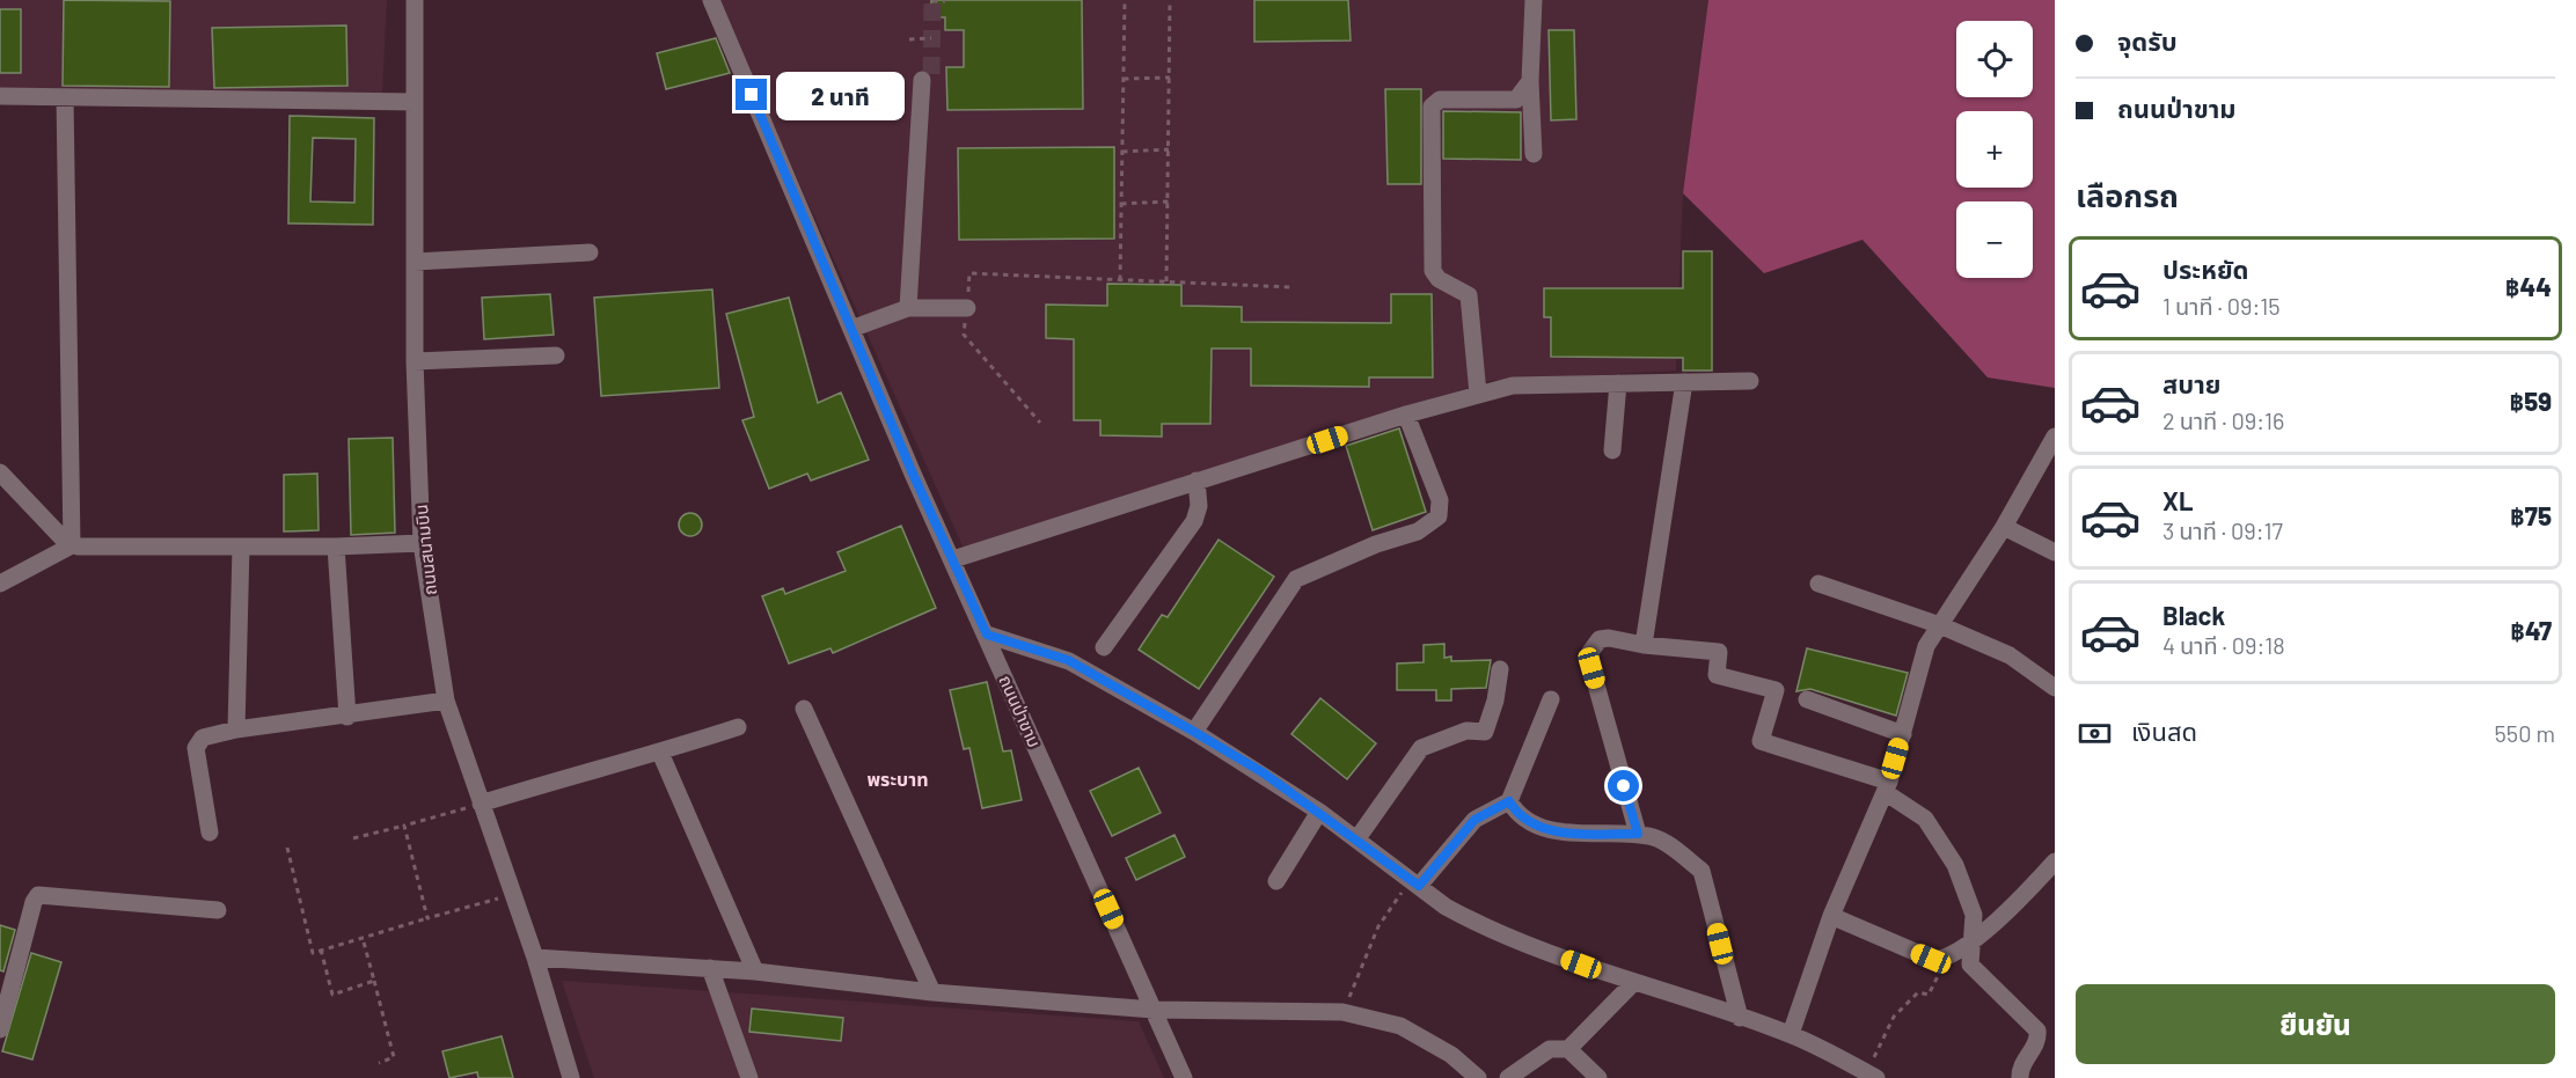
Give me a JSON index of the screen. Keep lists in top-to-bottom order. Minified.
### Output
{"streets":{"street":["ถนนสนามบิน","ถนนป่าขาม"]},"districts":["พระบาท"],"page":{"banner":["จุดรับ","ถนนป่าขาม"],"map_buttons":["+","−"],"bubble":"2 นาที","heading":"เลือกรถ","list":[{"name":"ประหยัด","note":"1 นาที · 09:15","value":"฿44"},{"name":"สบาย","note":"2 นาที · 09:16","value":"฿59"},{"name":"XL","note":"3 นาที · 09:17","value":"฿75"},{"name":"Black","note":"4 นาที · 09:18","value":"฿47"}],"pay":["เงินสด","550 m"],"buttons":"ยืนยัน"}}
